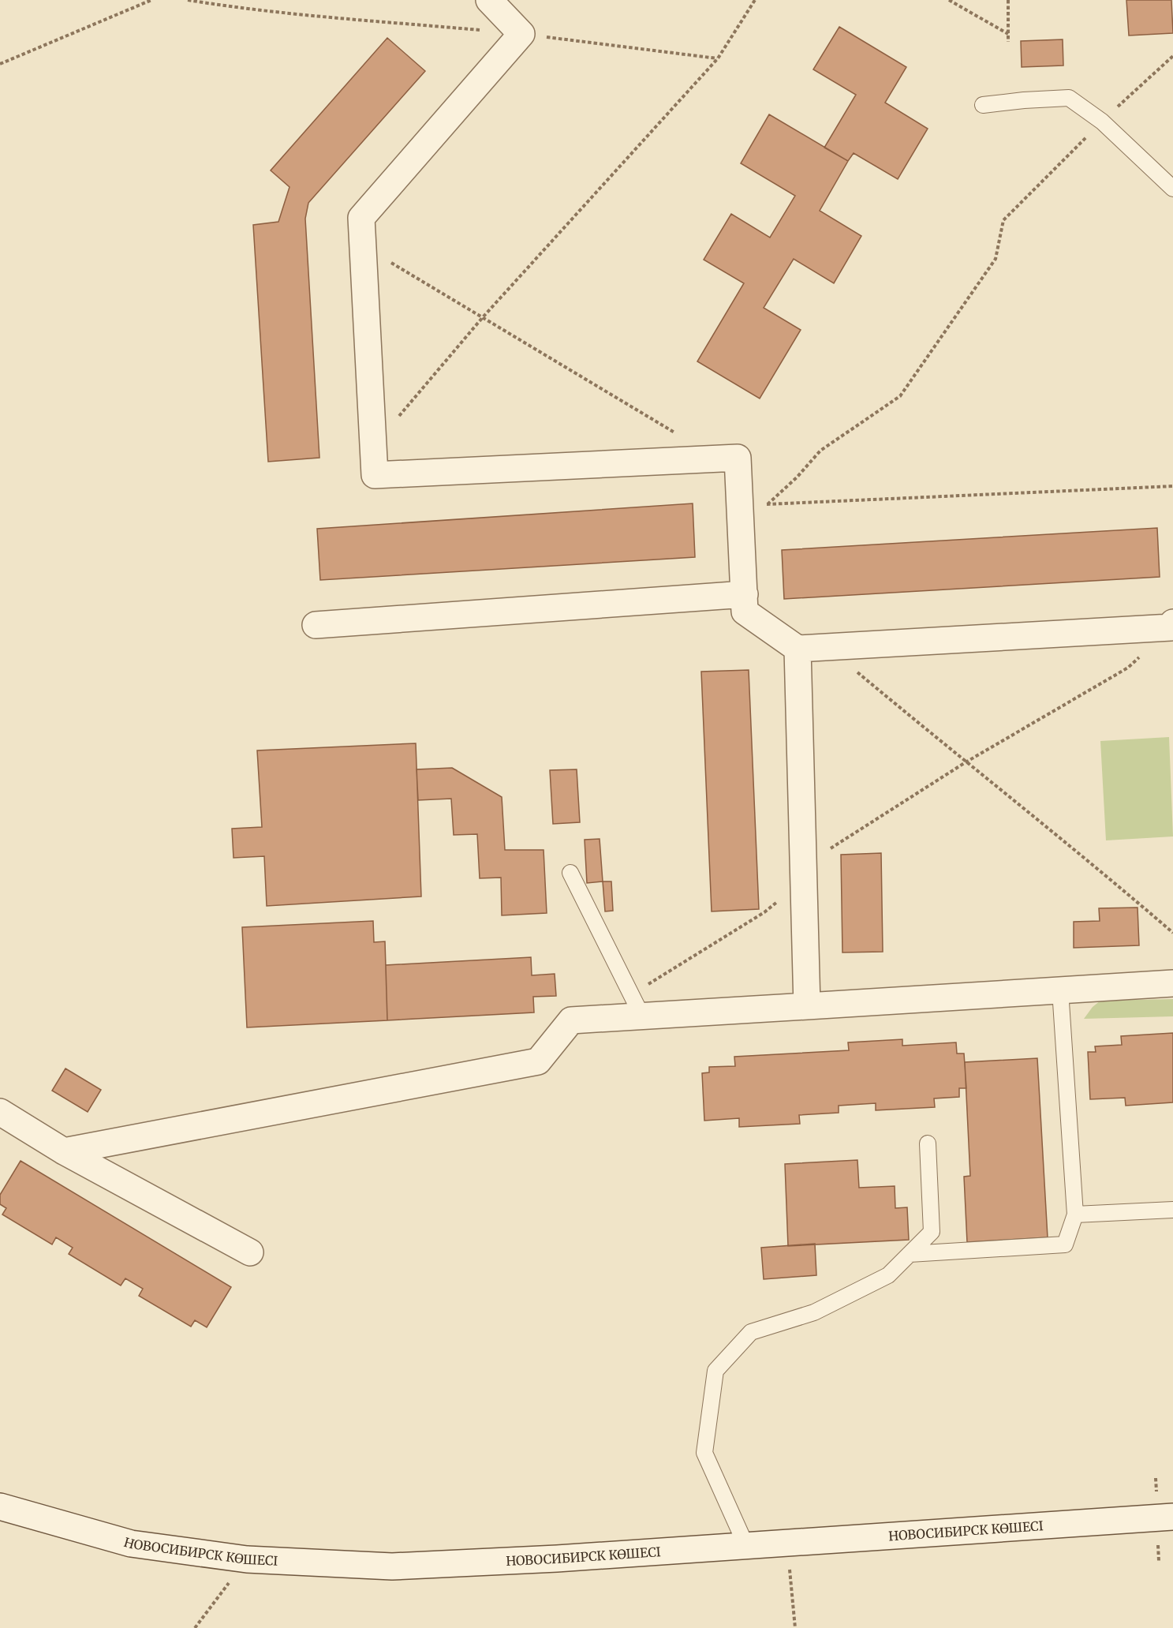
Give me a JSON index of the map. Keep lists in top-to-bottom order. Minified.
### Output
{"streets":{"street":["НОВОСИБИРСК КӨШЕСІ"]}}
